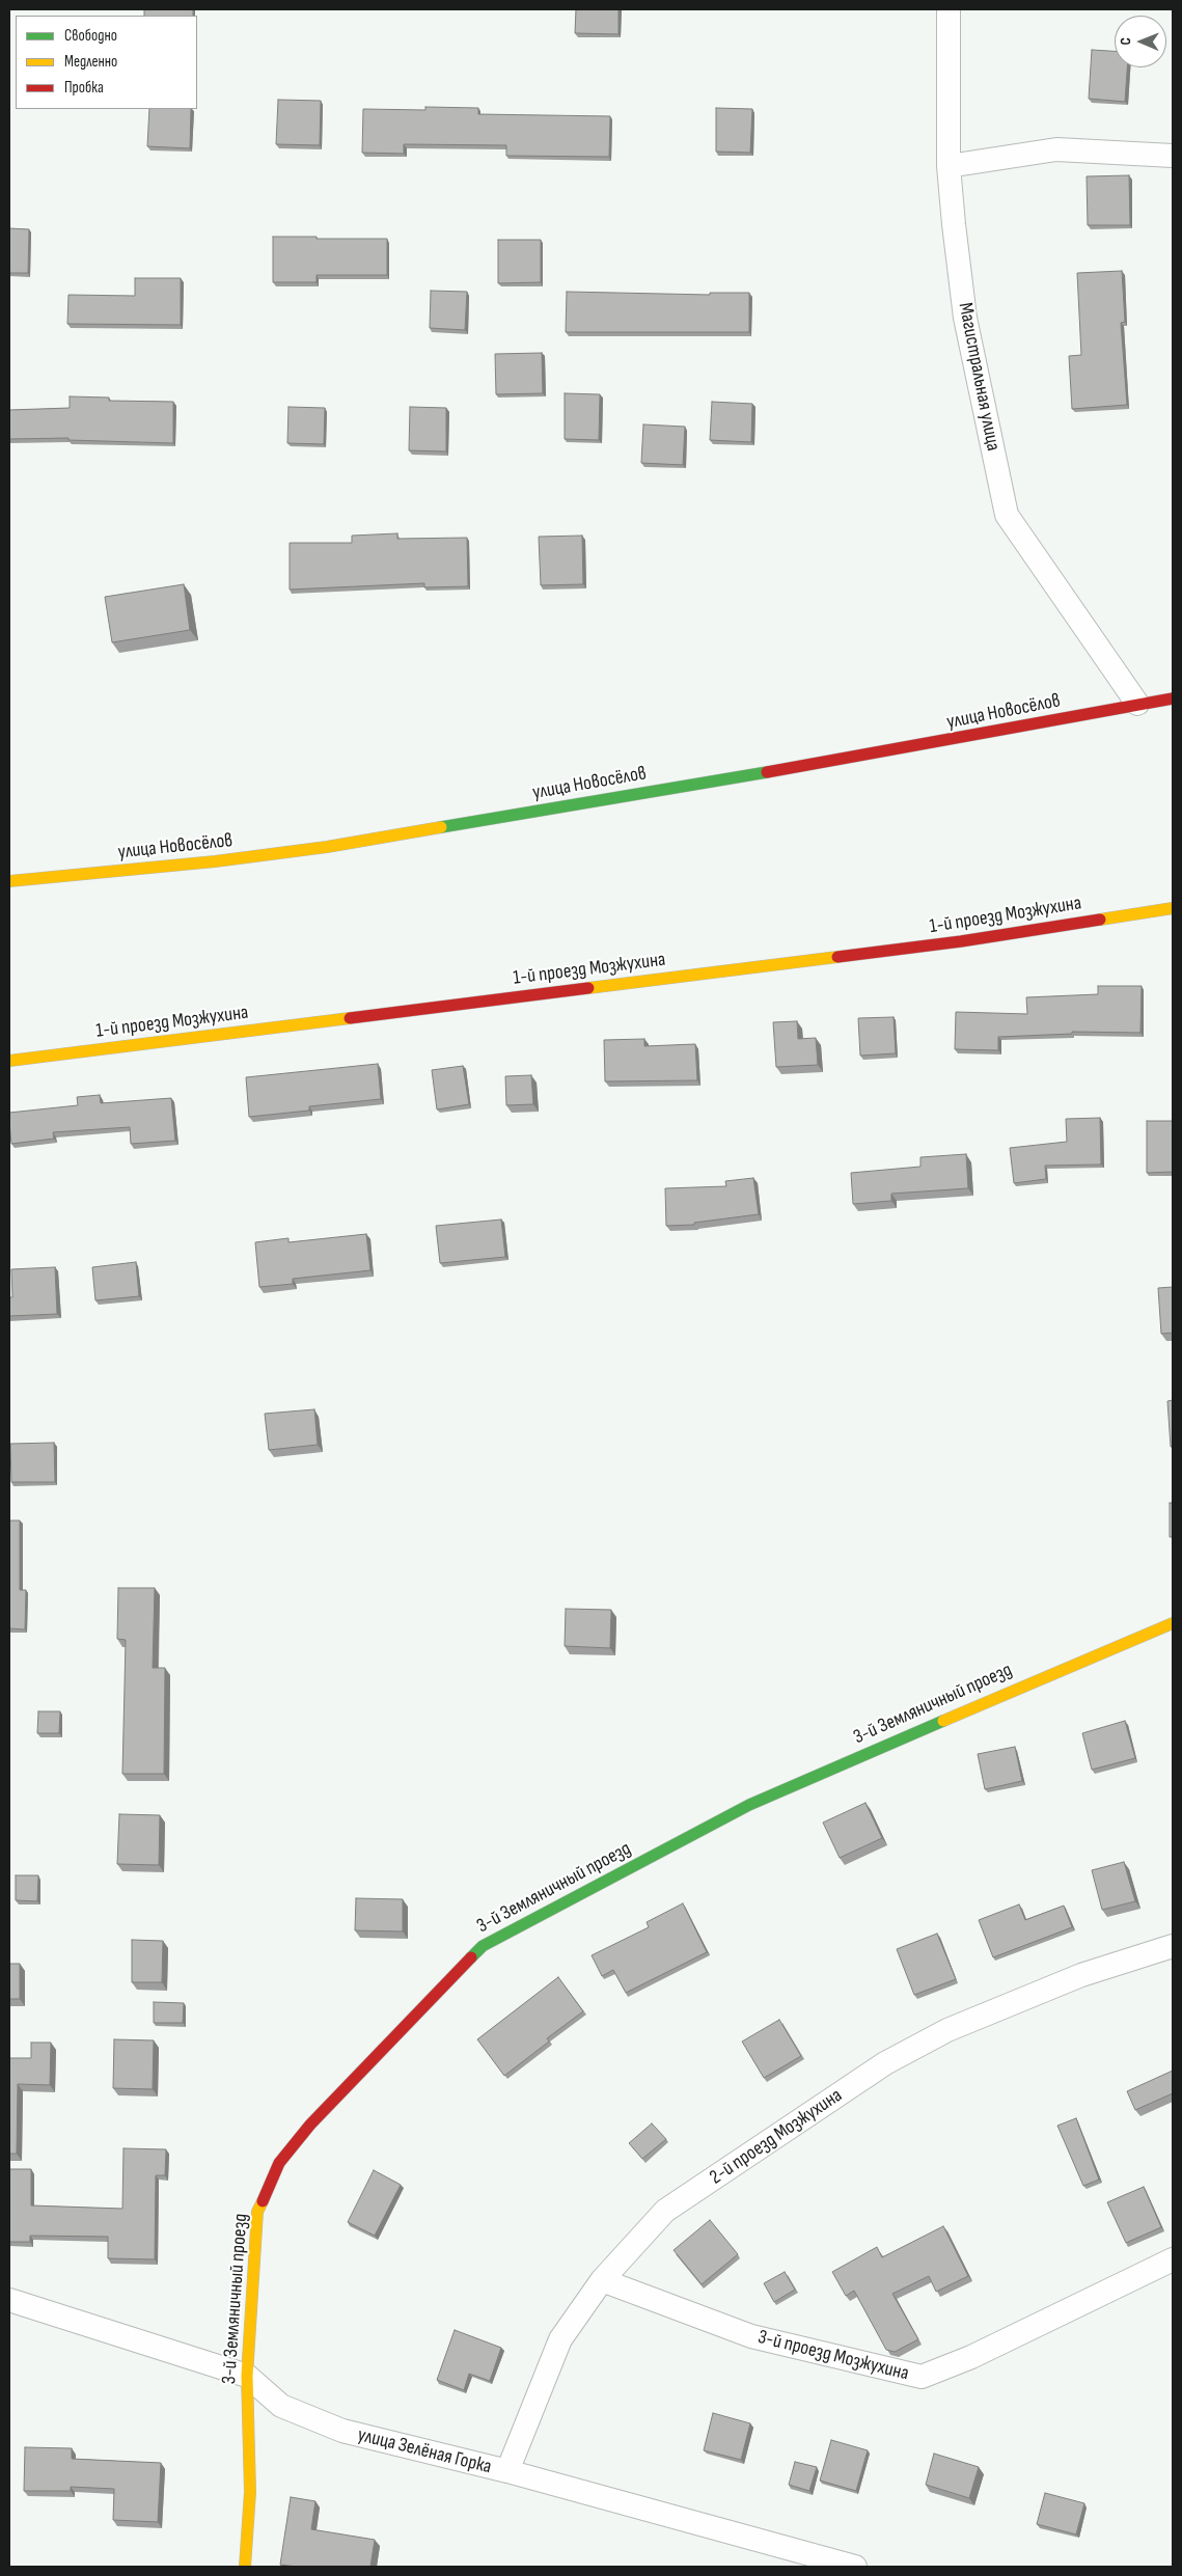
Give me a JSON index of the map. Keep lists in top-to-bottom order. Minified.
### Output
{"streets":{"street":["Магистральная улица","улица Новосёлов","1-й проезд Мозжухина","3-й Земляничный проезд","2-й проезд Мозжухина","3-й проезд Мозжухина","улица Зелёная Горка"]},"crossings":[["Магистральная улица","улица Новосёлов"],["3-й Земляничный проезд","улица Зелёная Горка"],["2-й проезд Мозжухина","3-й проезд Мозжухина"],["2-й проезд Мозжухина","улица Зелёная Горка"]],"legend":["Свободно","Медленно","Пробка"],"north":"left"}
